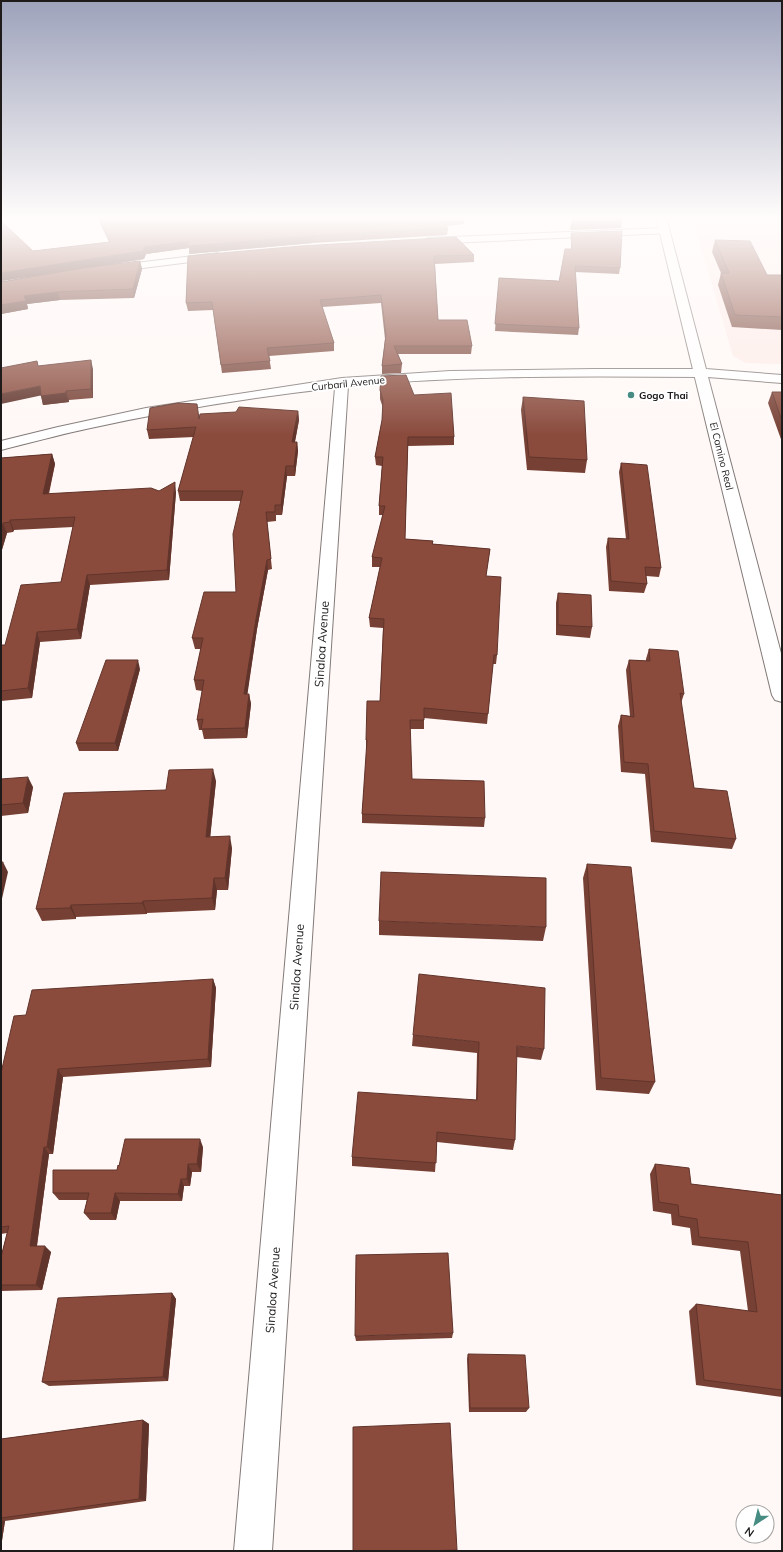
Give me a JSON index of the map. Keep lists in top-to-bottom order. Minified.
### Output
{"streets":{"street":["Curbaril Avenue","El Camino Real","Sinaloa Avenue"]},"crossings":[["Curbaril Avenue","El Camino Real"],["Curbaril Avenue","Sinaloa Avenue"]],"places":["Gogo Thai"],"north":"bottom left"}
